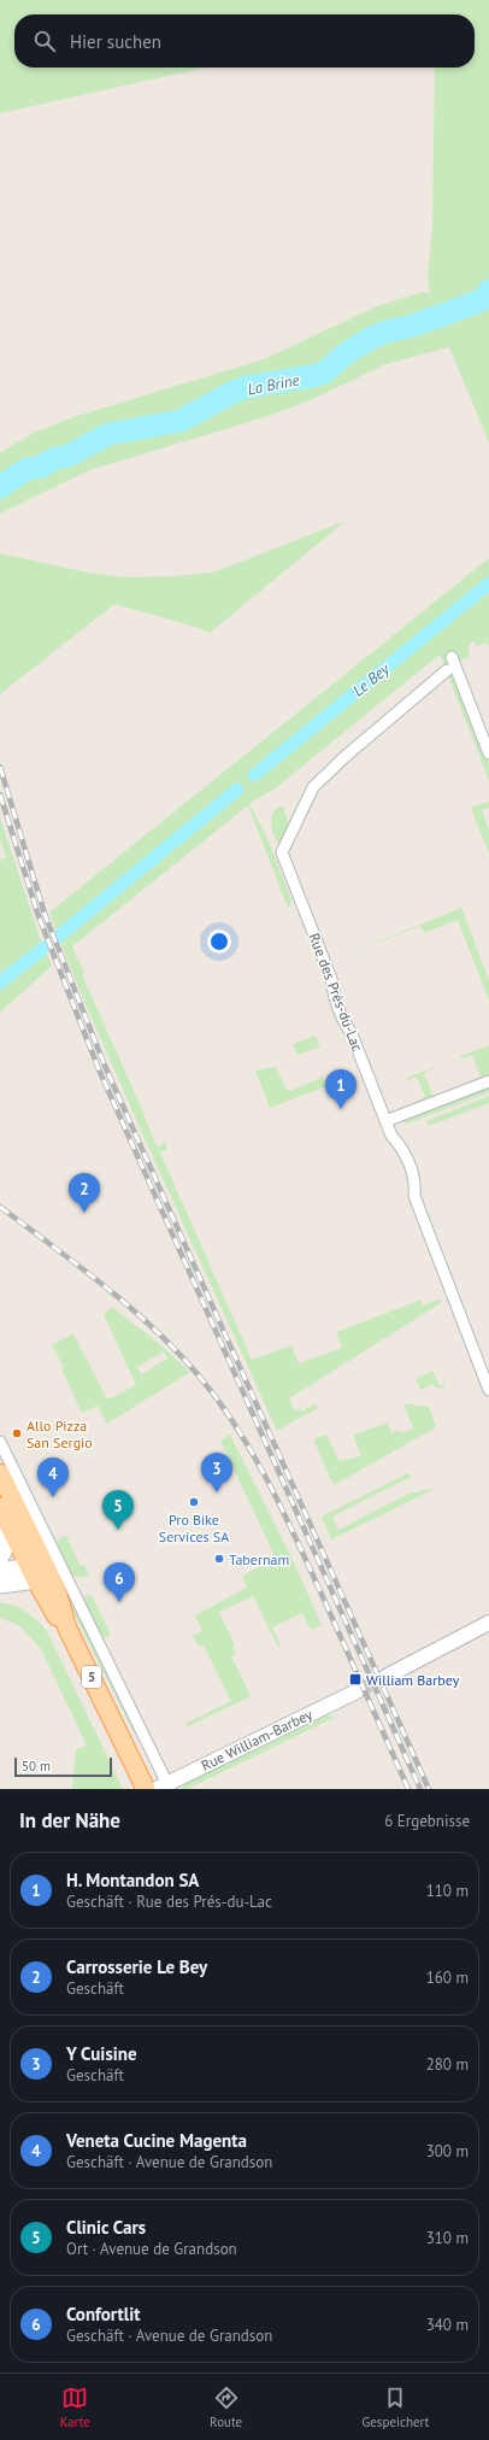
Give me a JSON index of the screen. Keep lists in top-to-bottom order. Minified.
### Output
{"streets":{"main road":["5"],"street":["Rue des Prés-du-Lac","Rue William-Barbey"]},"water":["La Brine","Le Bey"],"places":{"other":["Allo Pizza San Sergio","Pro Bike Services SA","Tabernam"],"transit":["William Barbey"]},"scale_bar":"50 m","page":{"search":"Hier suchen","pins":["1","2","3","4","5","6"],"scale":"50 m","heading":["In der Nähe","6 Ergebnisse"],"list":[{"mark":"1","name":"H. Montandon SA","note":"Geschäft · Rue des Prés-du-Lac","value":"110 m"},{"mark":"2","name":"Carrosserie Le Bey","note":"Geschäft","value":"160 m"},{"mark":"3","name":"Y Cuisine","note":"Geschäft","value":"280 m"},{"mark":"4","name":"Veneta Cucine Magenta","note":"Geschäft · Avenue de Grandson","value":"300 m"},{"mark":"5","name":"Clinic Cars","note":"Ort · Avenue de Grandson","value":"310 m"},{"mark":"6","name":"Confortlit","note":"Geschäft · Avenue de Grandson","value":"340 m"}],"nav":["Karte","Route","Gespeichert"]}}
